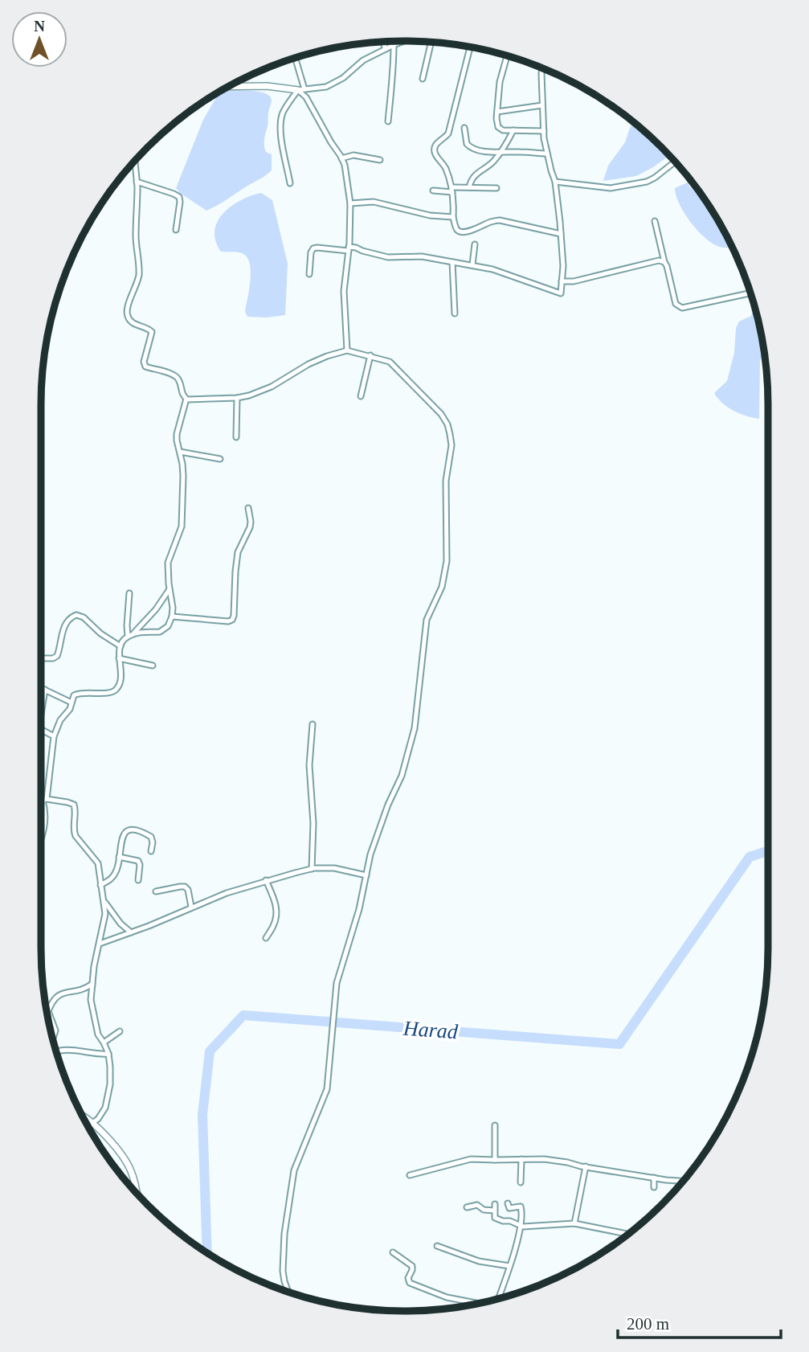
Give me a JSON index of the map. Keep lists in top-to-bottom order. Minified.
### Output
{"water":["Harad"],"scale_bar":"200 m","north":"top"}
